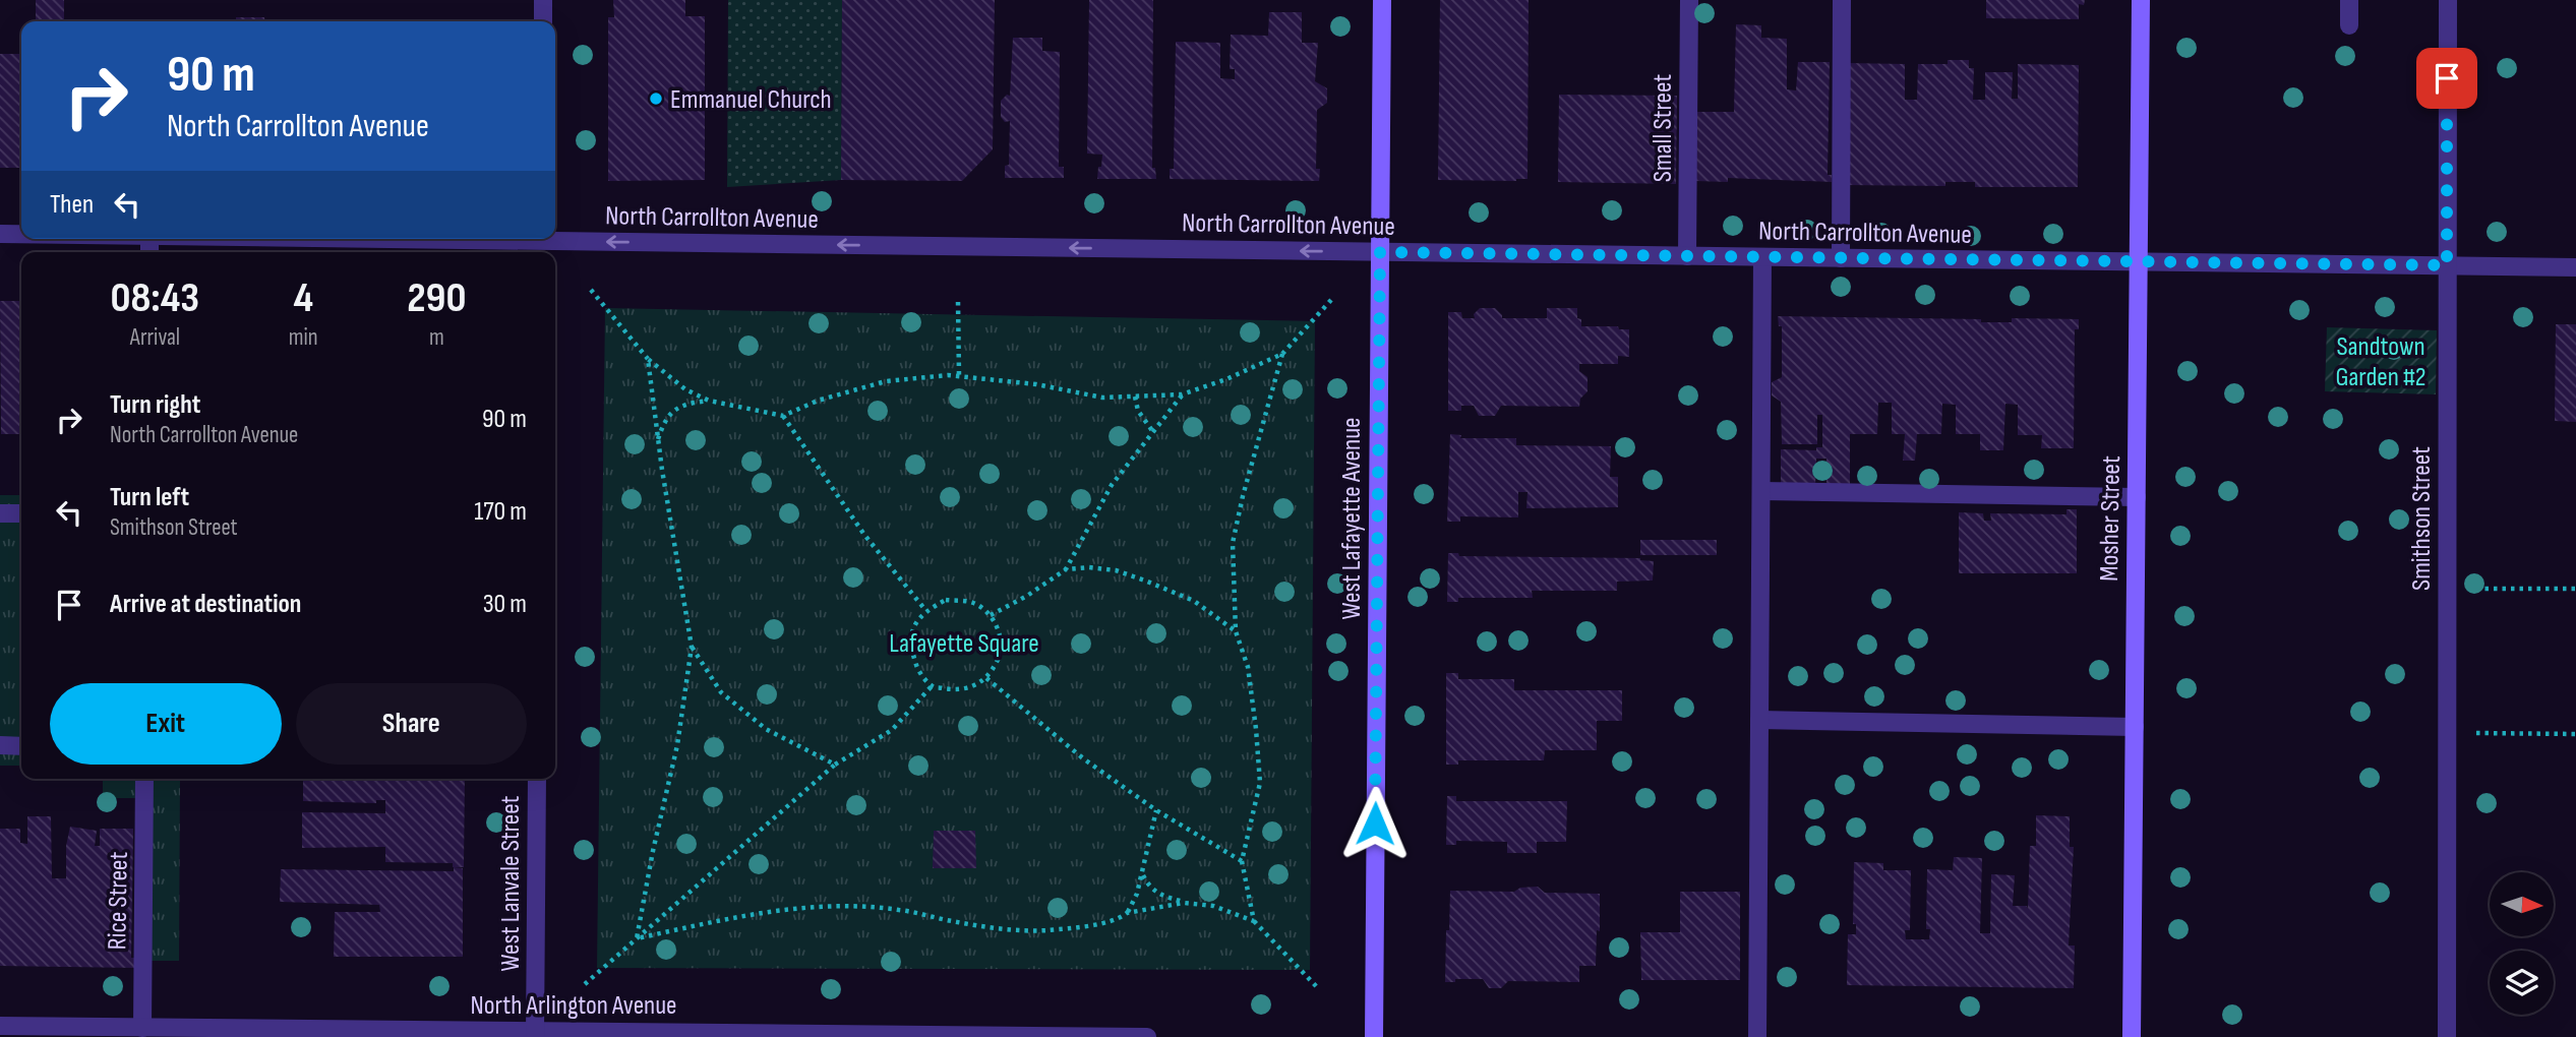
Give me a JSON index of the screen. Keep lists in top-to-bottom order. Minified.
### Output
{"streets":{"street":["Small Street","North Carrollton Avenue","West Lafayette Avenue","Mosher Street","Smithson Street","West Lanvale Street","Rice Street","North Arlington Avenue"]},"crossings":[["Small Street","North Carrollton Avenue"],["North Carrollton Avenue","West Lafayette Avenue"],["North Carrollton Avenue","Mosher Street"],["North Carrollton Avenue","Smithson Street"],["West Lanvale Street","North Arlington Avenue"],["Rice Street","North Arlington Avenue"]],"one_way":["North Carrollton Avenue"],"parks":["Sandtown Garden #2","Lafayette Square"],"places":["Emmanuel Church"],"north":"right","page":{"turn":["90 m","North Carrollton Avenue"],"then":"Then","eta":["08:43","Arrival","4","min","290","m"],"list":[{"name":"Turn right","note":"North Carrollton Avenue","value":"90 m"},{"name":"Turn left","note":"Smithson Street","value":"170 m"},{"name":"Arrive at destination","value":"30 m"}],"buttons":["Exit","Share"]}}
